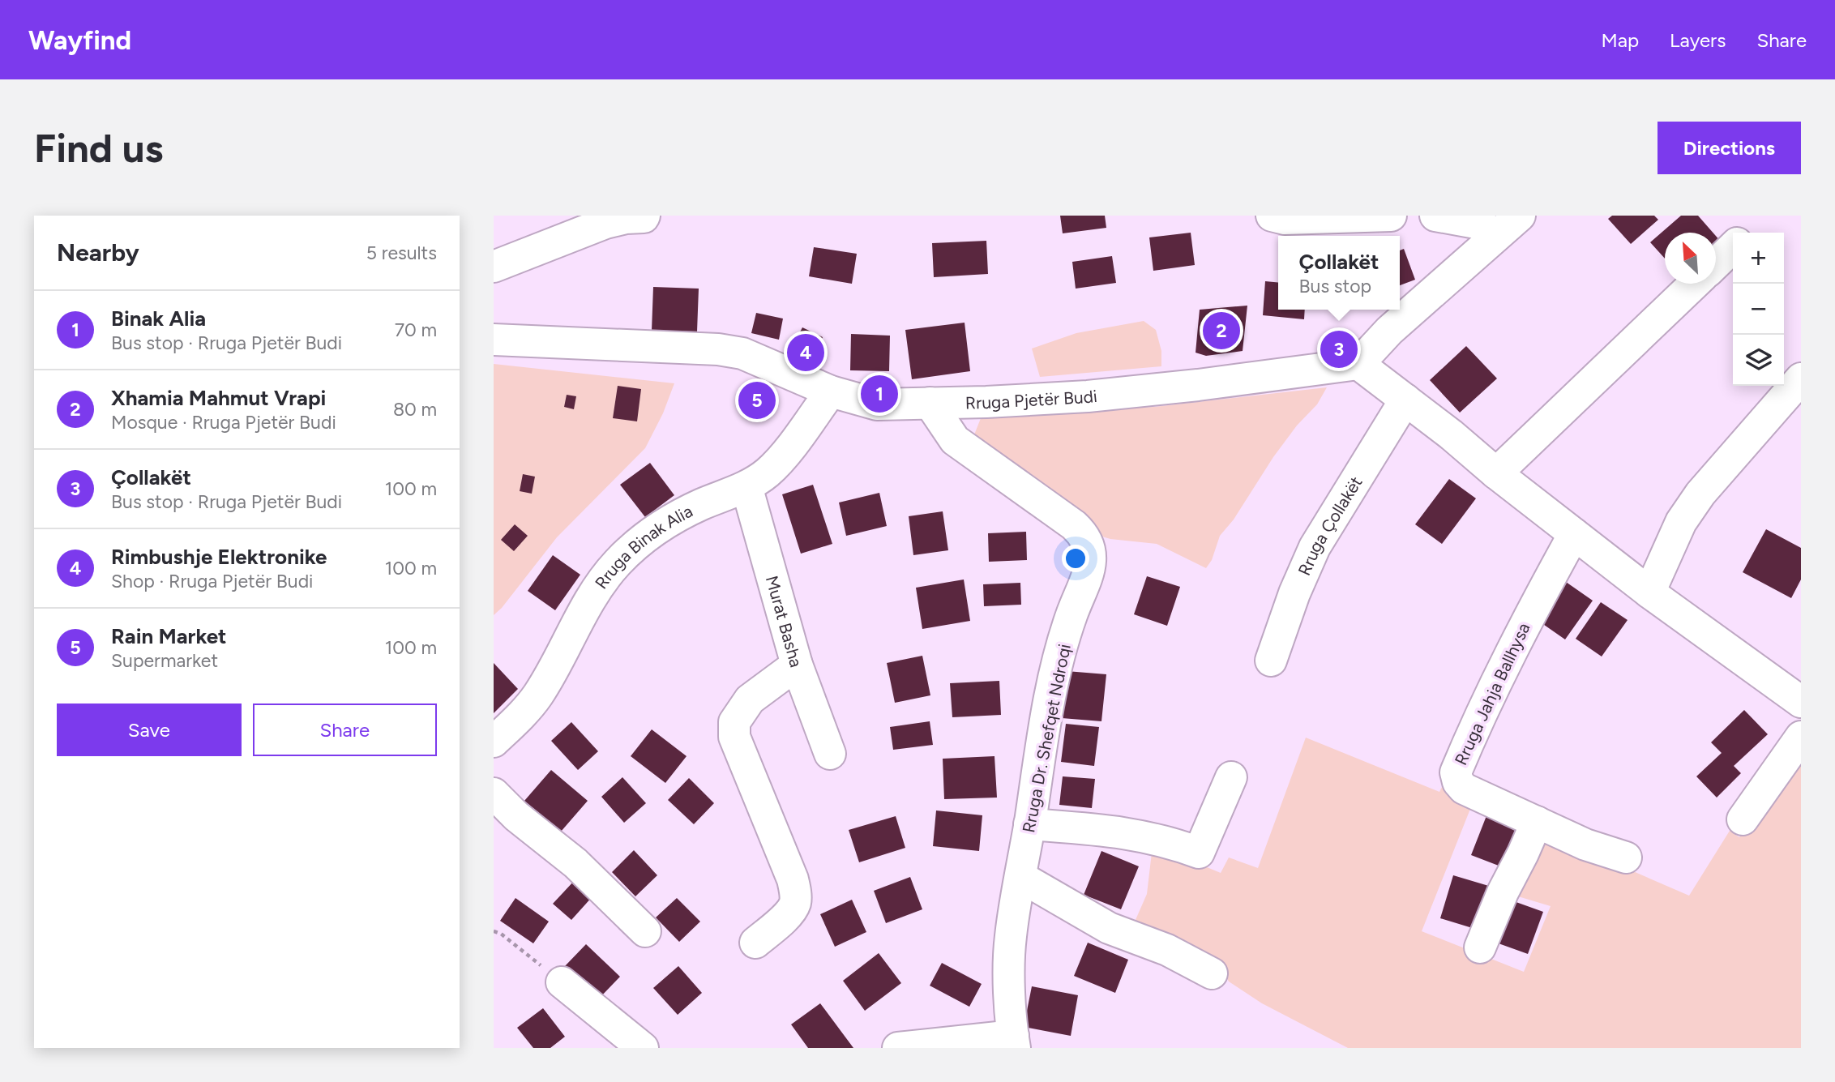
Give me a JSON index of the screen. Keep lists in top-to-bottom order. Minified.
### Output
{"streets":{"street":["Rruga Pjetër Budi","Rruga Çollakët","Rruga Binak Alia","Murat Basha","Rruga Jahja Ballhysa","Rruga Dr. Shefqet Ndroqi"]},"crossings":[["Rruga Pjetër Budi","Rruga Binak Alia"],["Rruga Pjetër Budi","Rruga Dr. Shefqet Ndroqi"],["Rruga Binak Alia","Murat Basha"]],"north":"top left","page":{"header":"Wayfind","nav":["Map","Layers","Share"],"buttons":["Directions",["Save","Share"]],"title":"Find us","heading":["Nearby","5 results"],"map_buttons":["+","−"],"popup":["Çollakët","Bus stop"],"list":[{"mark":"1","name":"Binak Alia","note":"Bus stop · Rruga Pjetër Budi","value":"70 m"},{"mark":"2","name":"Xhamia Mahmut Vrapi","note":"Mosque · Rruga Pjetër Budi","value":"80 m"},{"mark":"3","name":"Çollakët","note":"Bus stop · Rruga Pjetër Budi","value":"100 m"},{"mark":"4","name":"Rimbushje Elektronike","note":"Shop · Rruga Pjetër Budi","value":"100 m"},{"mark":"5","name":"Rain Market","note":"Supermarket","value":"100 m"}],"pins":["2","3","4","1","5"]}}
